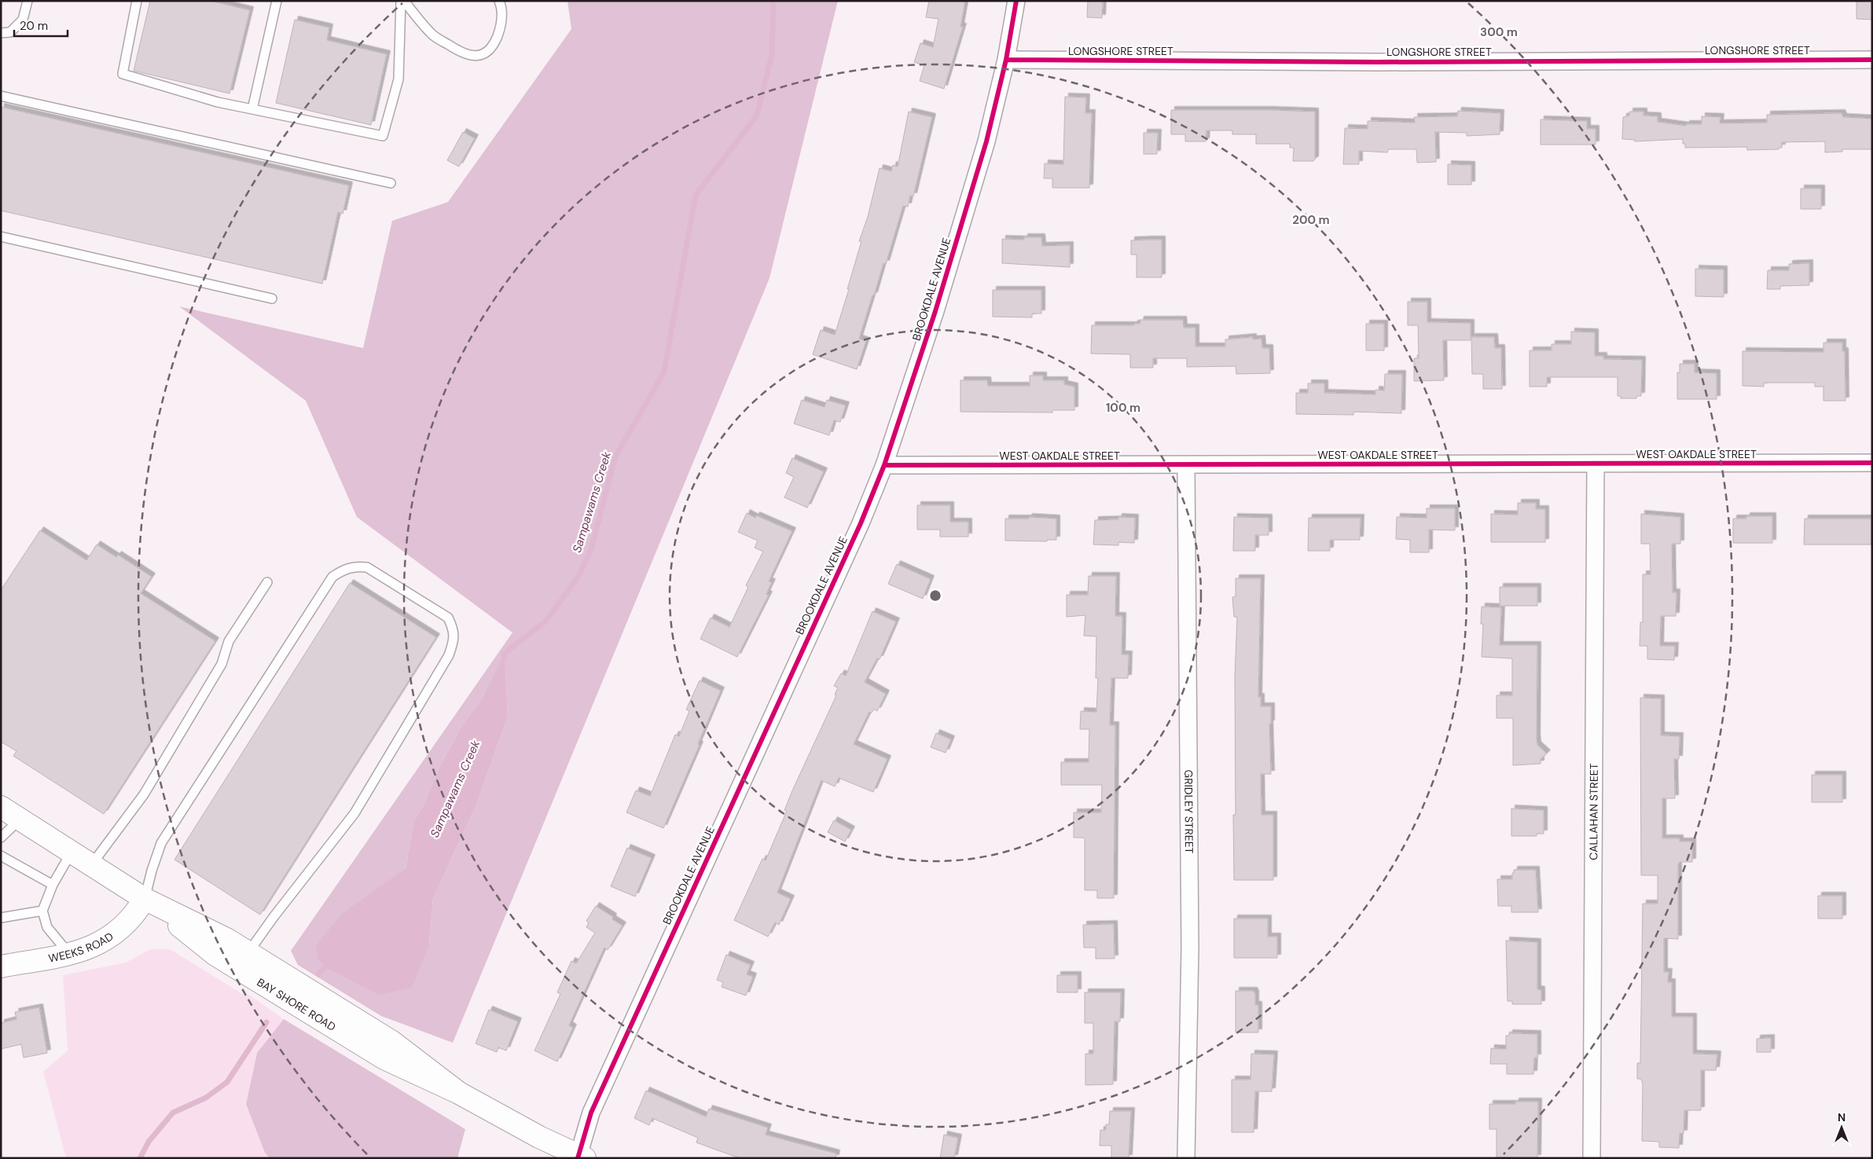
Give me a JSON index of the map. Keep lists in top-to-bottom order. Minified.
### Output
{"streets":{"main road":["WEEKS ROAD","BAY SHORE ROAD"],"street":["LONGSHORE STREET","BROOKDALE AVENUE","WEST OAKDALE STREET","GRIDLEY STREET","CALLAHAN STREET"]},"crossings":[["LONGSHORE STREET","BROOKDALE AVENUE"],["BROOKDALE AVENUE","WEST OAKDALE STREET"],["BROOKDALE AVENUE","BAY SHORE ROAD"],["WEST OAKDALE STREET","GRIDLEY STREET"],["WEST OAKDALE STREET","CALLAHAN STREET"],["WEEKS ROAD","BAY SHORE ROAD"]],"water":["Sampawams Creek"],"scale_bar":"20 m","north":"top","rings":["300 m","200 m","100 m"]}
